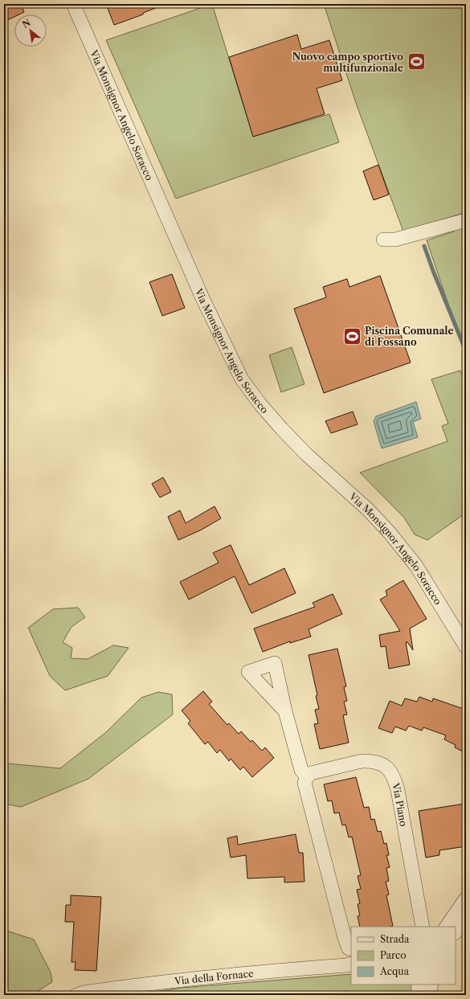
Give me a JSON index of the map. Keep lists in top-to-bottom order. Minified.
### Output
{"streets":{"street":["Via Monsignor Angelo Soracco","Via Piano","Via della Fornace"]},"places":{"sports":["Nuovo campo sportivo multifunzionale","Piscina Comunale di Fossano"]},"legend":["Strada","Parco","Acqua"],"north":"top left"}
